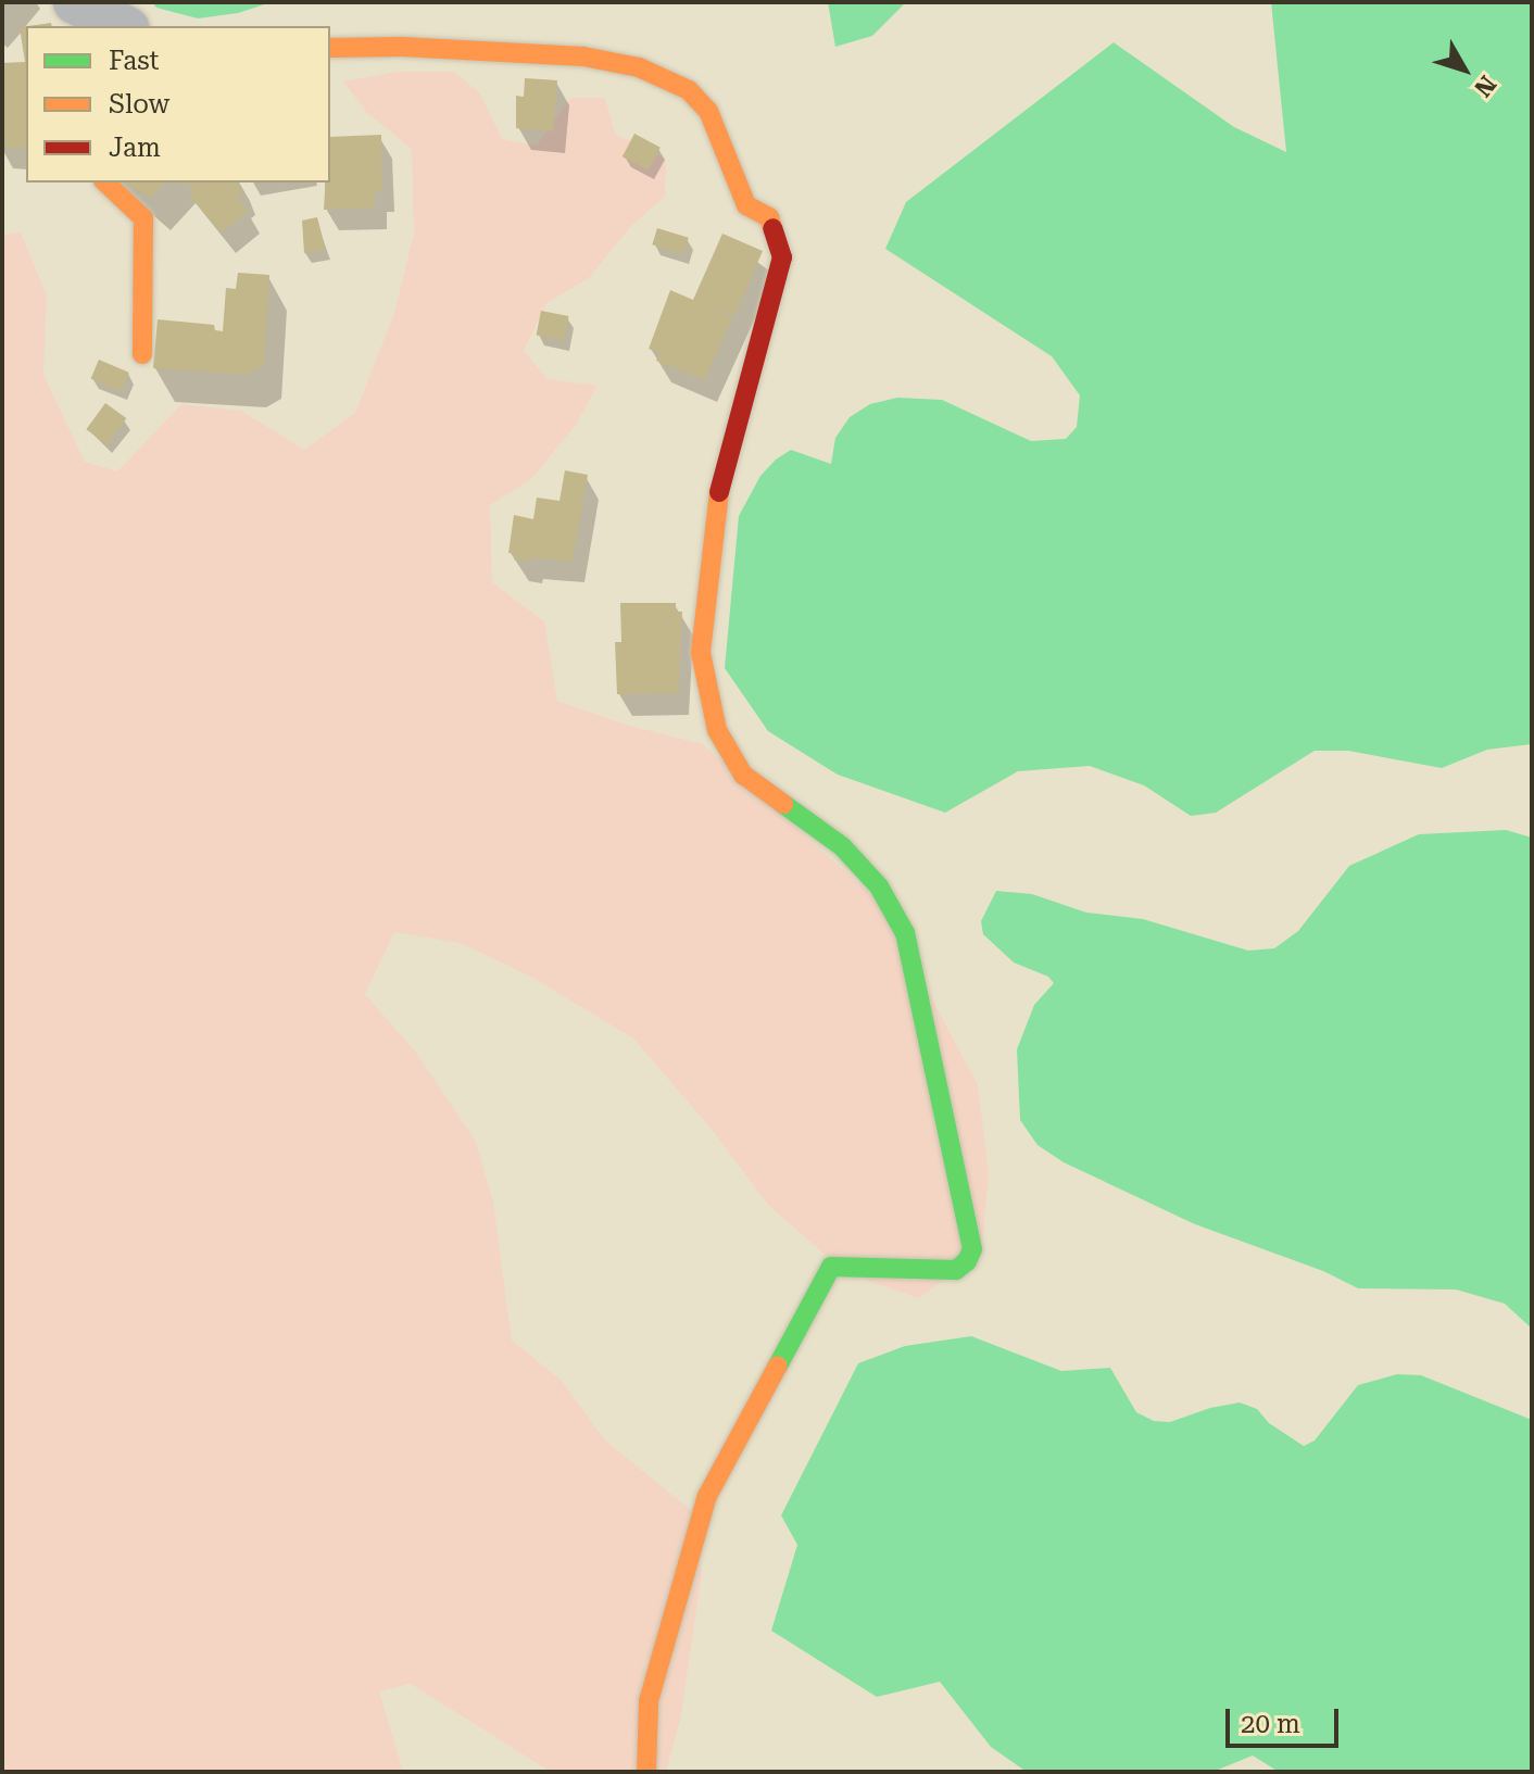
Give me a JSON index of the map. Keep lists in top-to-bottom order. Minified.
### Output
{"legend":["Fast","Slow","Jam"],"scale_bar":"20 m","north":"bottom right"}
